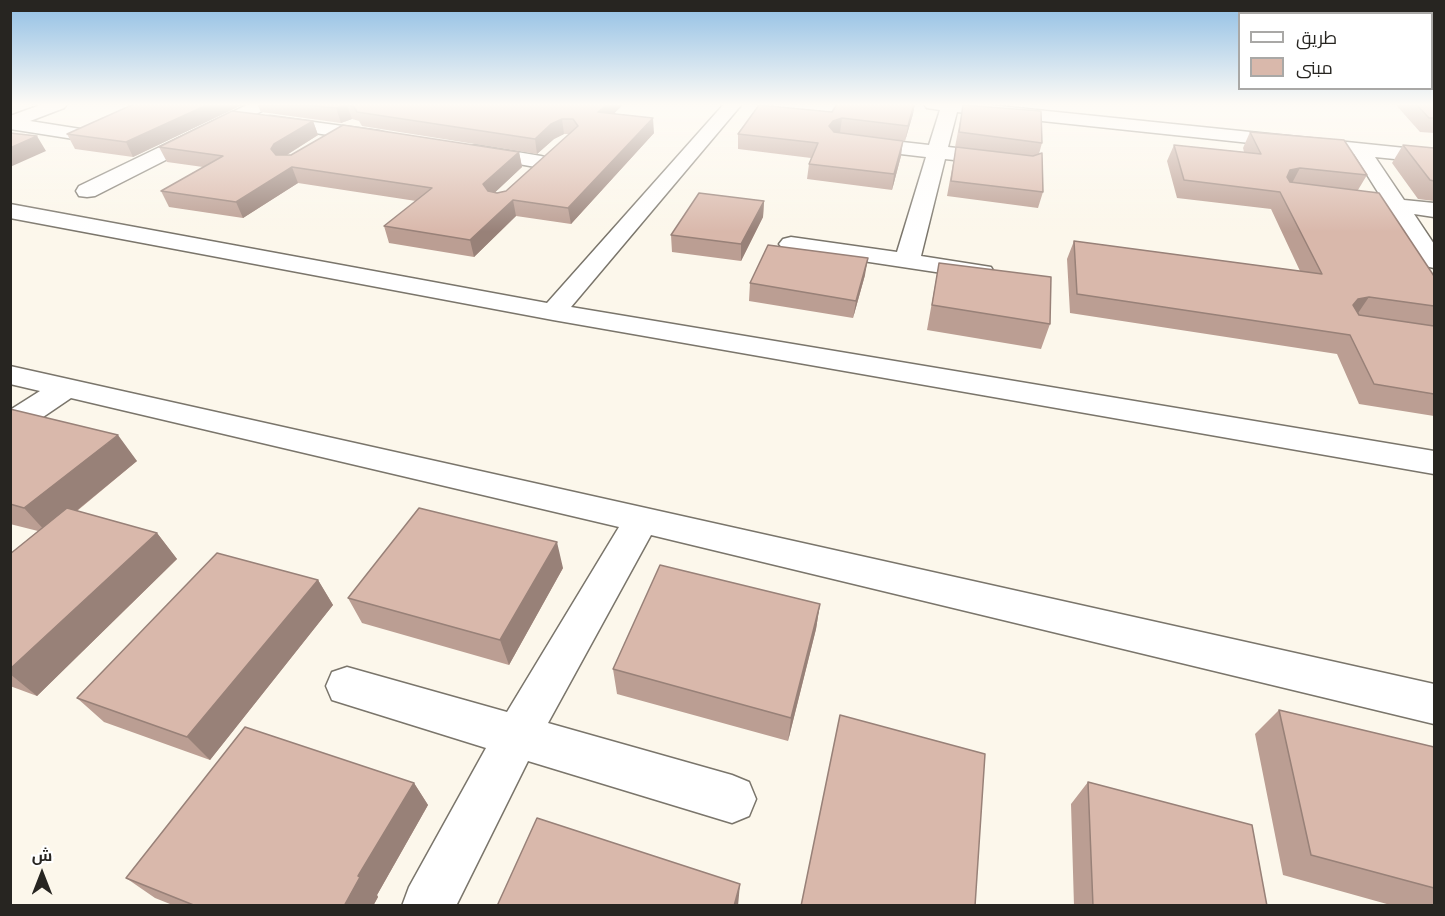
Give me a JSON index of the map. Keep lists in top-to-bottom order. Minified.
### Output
{"legend":["طريق","مبنى"],"north":"top"}
